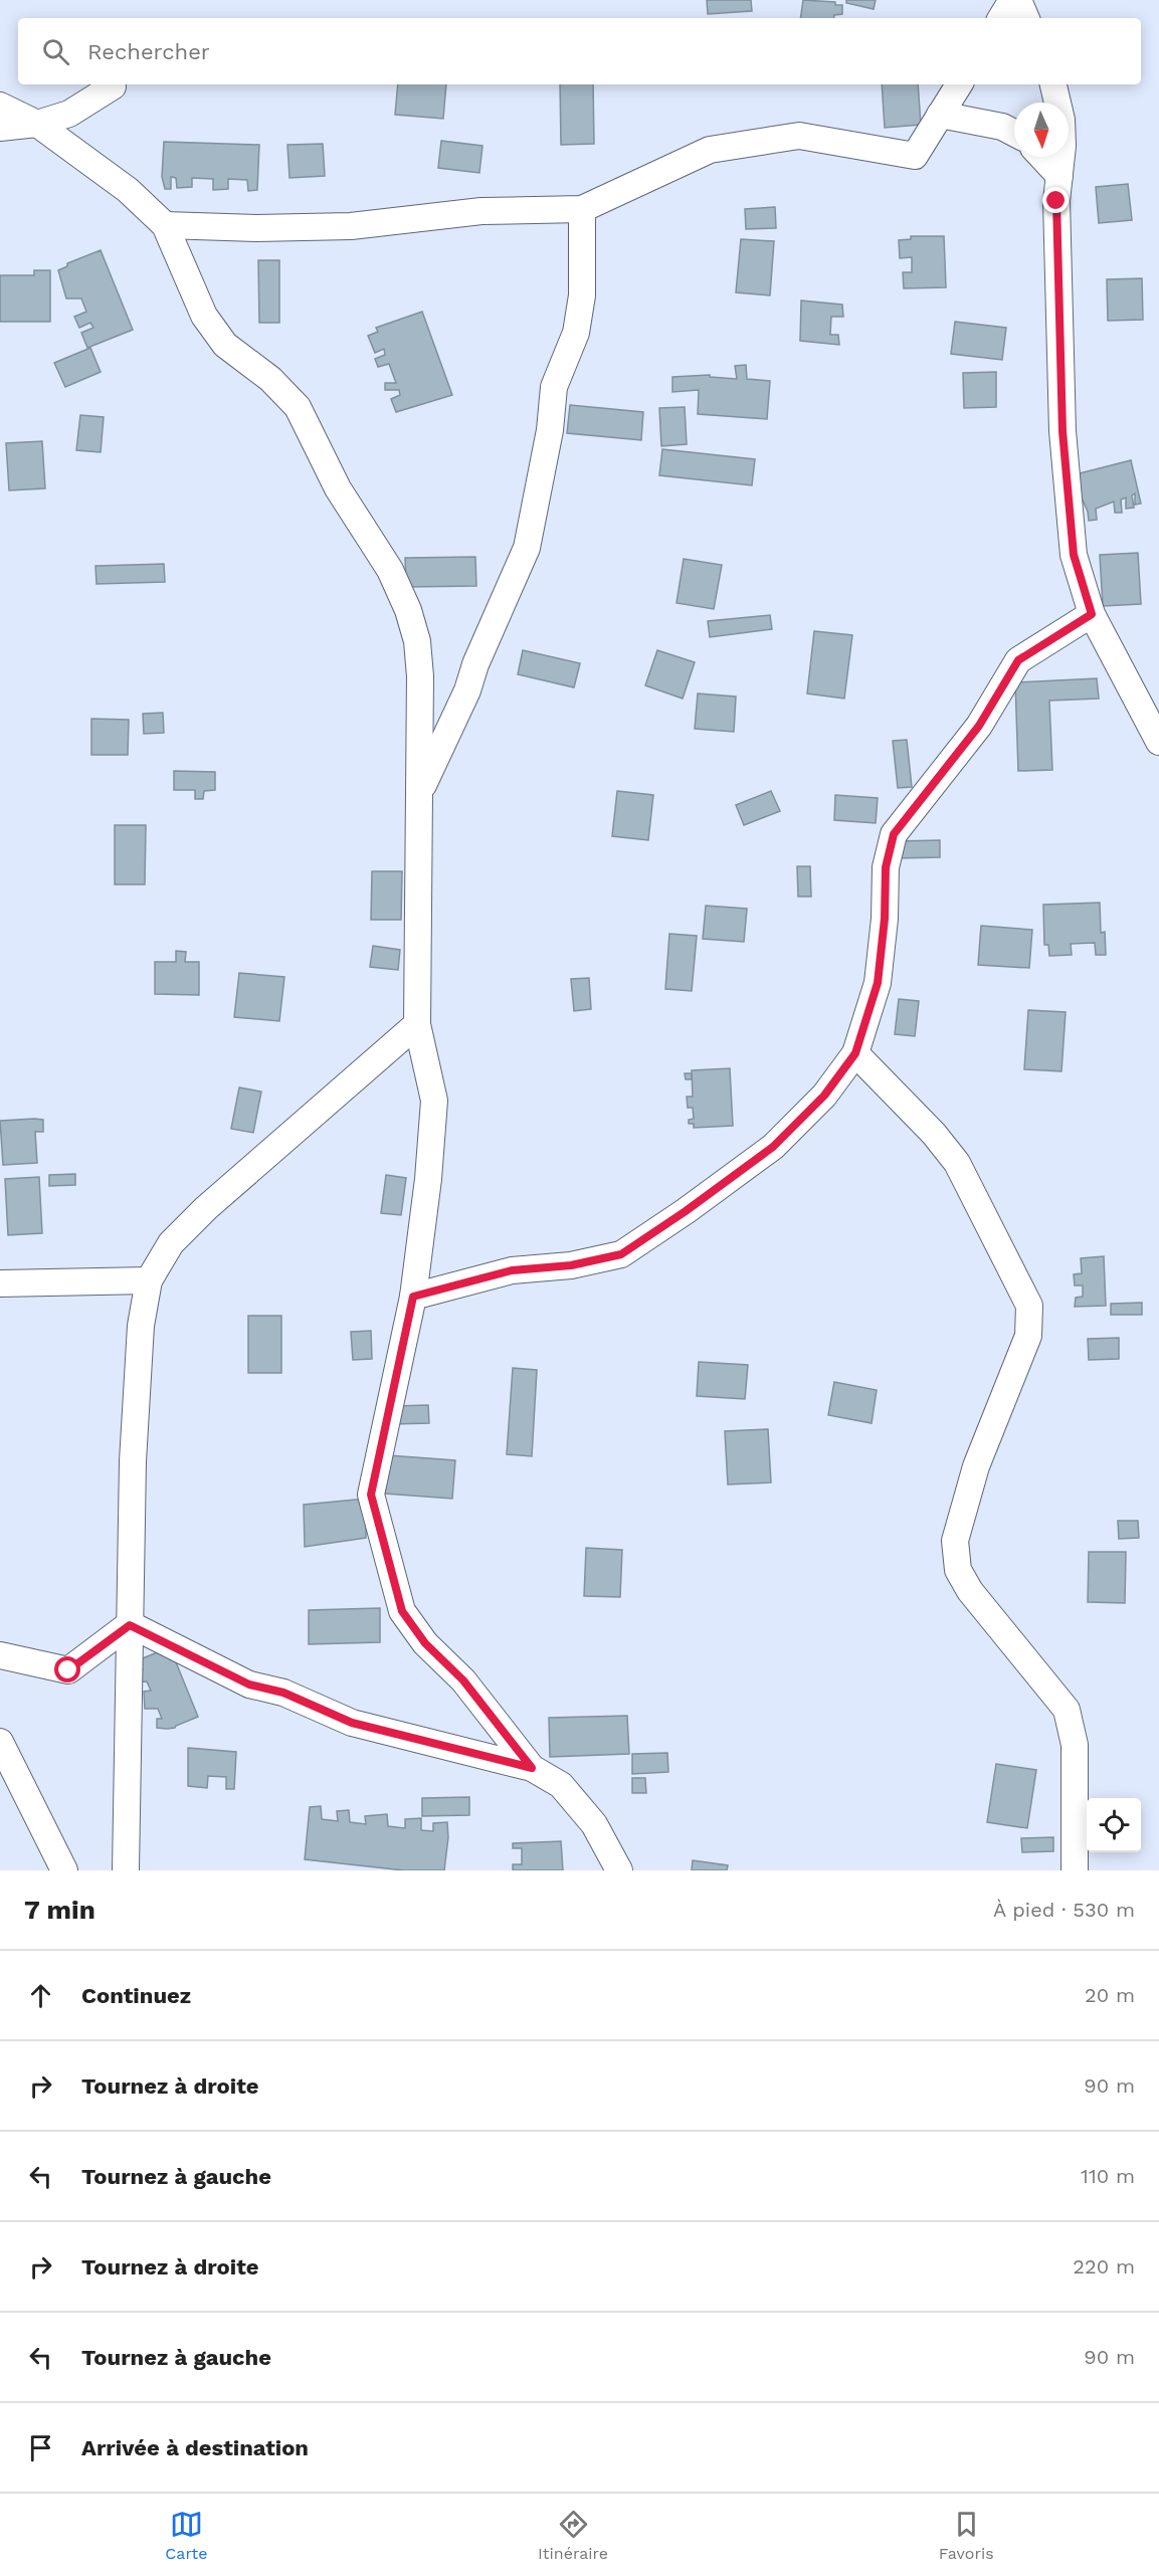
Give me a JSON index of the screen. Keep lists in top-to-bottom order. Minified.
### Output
{"north":"bottom","page":{"search":"Rechercher","heading":["7 min","À pied · 530 m"],"list":[["Continuez","20 m"],["Tournez à droite","90 m"],["Tournez à gauche","110 m"],["Tournez à droite","220 m"],["Tournez à gauche","90 m"],"Arrivée à destination"],"nav":["Carte","Itinéraire","Favoris"]}}
